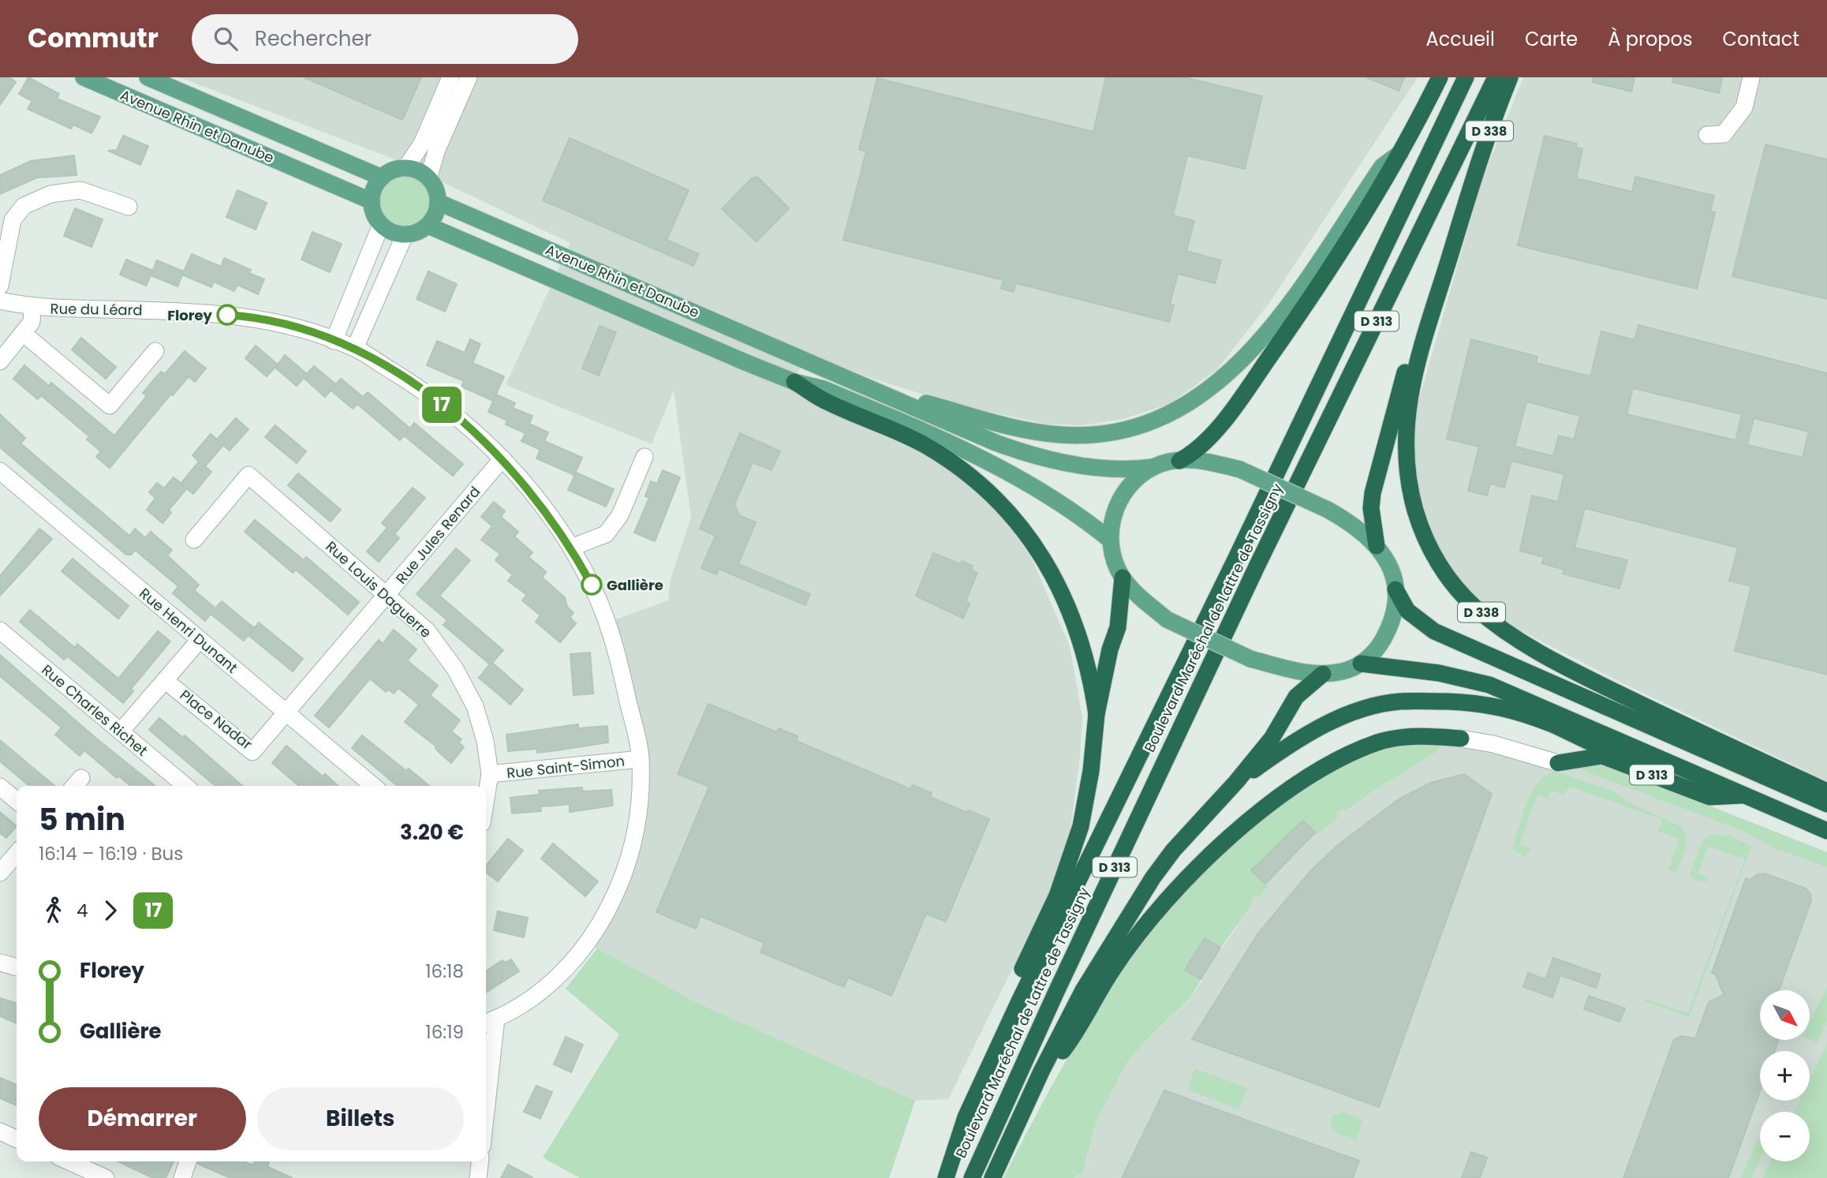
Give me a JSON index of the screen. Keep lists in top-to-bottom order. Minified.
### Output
{"streets":{"highway":["D 338","D 313","Boulevard Maréchal de Lattre de Tassigny"],"main road":["Avenue Rhin et Danube"],"street":["Rue du Léard","Rue Jules Renard","Rue Louis Daguerre","Rue Henri Dunant","Rue Charles Richet","Place Nadar","Rue Saint-Simon"]},"crossings":[["Rue du Léard","Rue Jules Renard"],["Rue du Léard","Rue Saint-Simon"],["Rue Jules Renard","Rue Louis Daguerre"],["Rue Jules Renard","Rue Henri Dunant"],["Rue Jules Renard","Place Nadar"],["Rue Louis Daguerre","Rue Saint-Simon"],["Rue Henri Dunant","Place Nadar"]],"places":["Florey","Gallière"],"lines":["bus line 17"],"north":"bottom right","page":{"header":"Commutr","search":"Rechercher","nav":["Accueil","Carte","À propos","Contact"],"on_map":"17","heading":["5 min","16:14 – 16:19 · Bus","3.20 €"],"legs":["4","17"],"list":[{"name":"Florey","value":"16:18"},{"name":"Gallière","value":"16:19"}],"map_buttons":["+","−"],"buttons":["Démarrer","Billets"]}}
